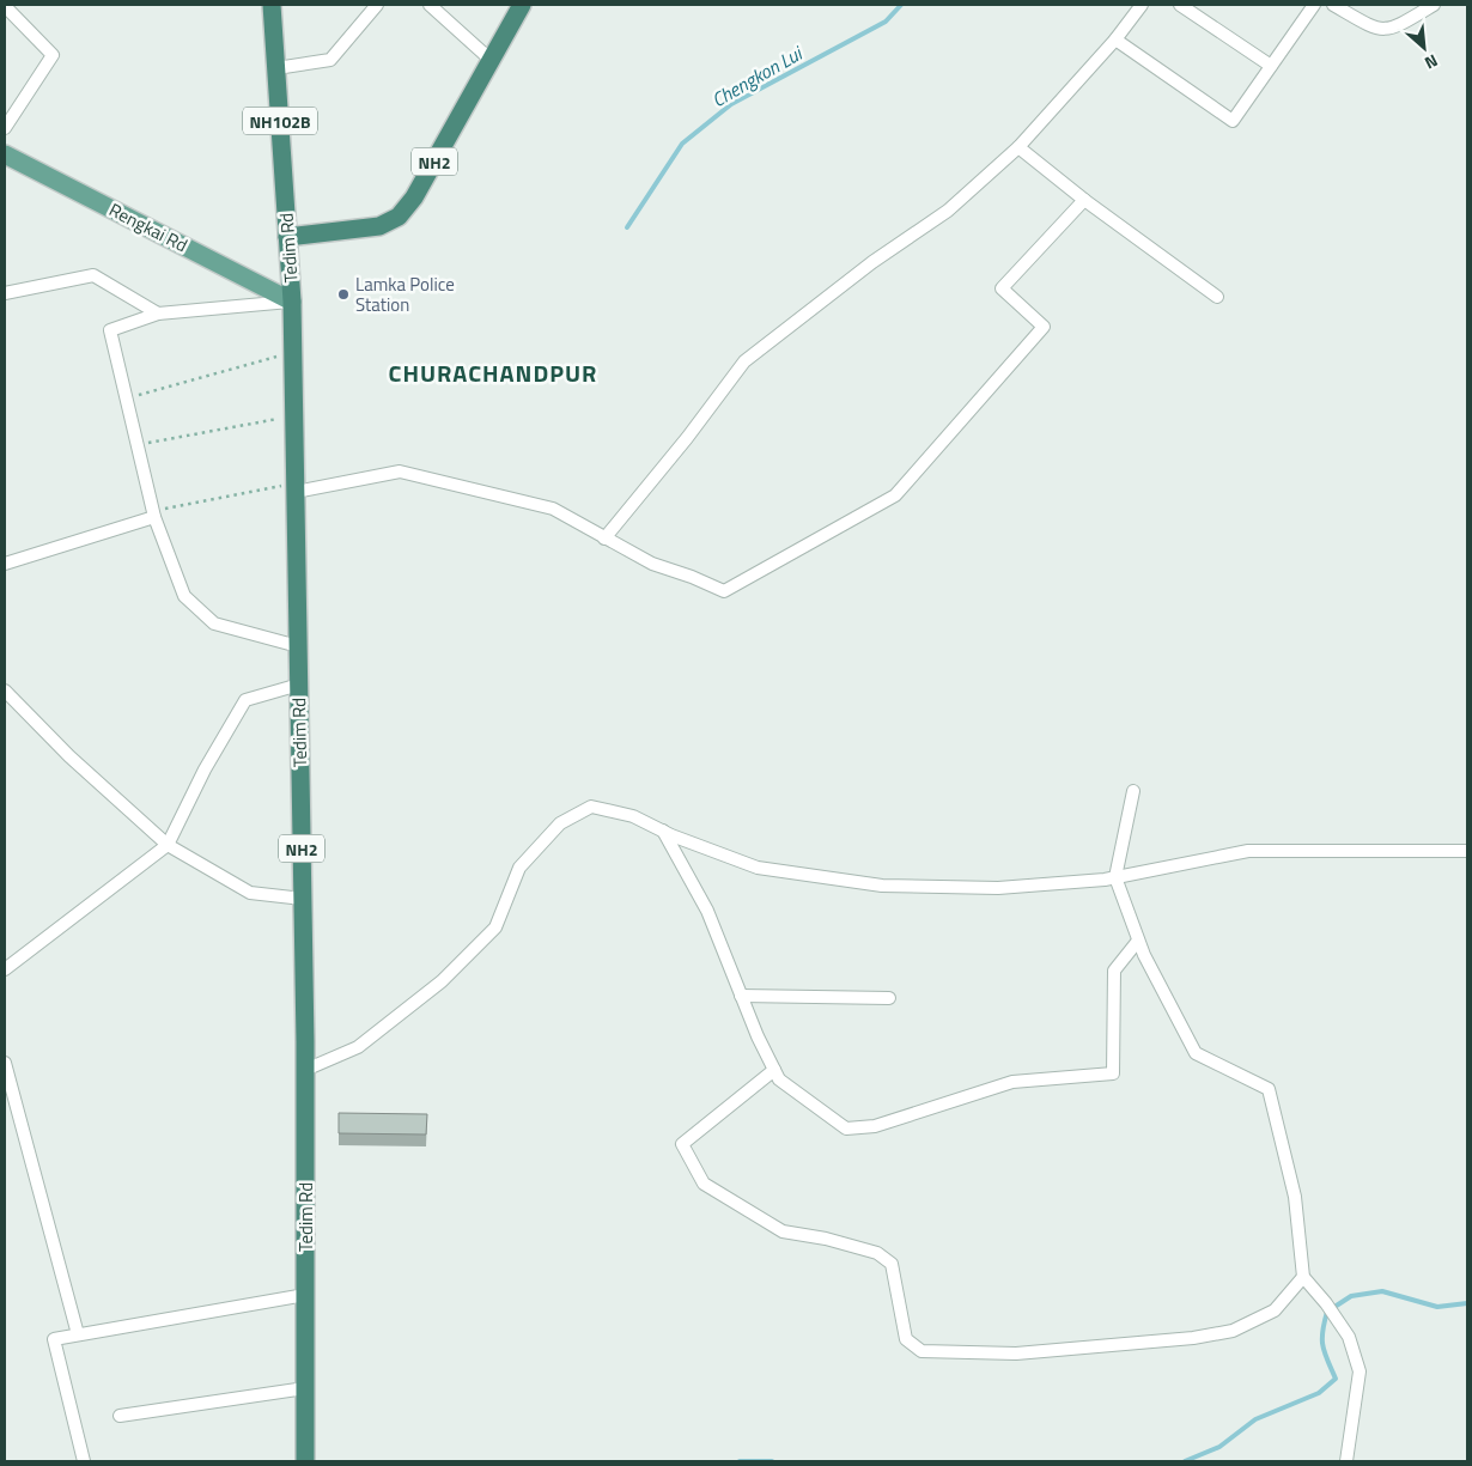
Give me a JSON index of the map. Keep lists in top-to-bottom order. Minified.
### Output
{"streets":{"highway":["NH102B","NH2","Tedim Rd"],"main road":["Rengkai Rd"]},"crossings":[["NH2","Tedim Rd"],["Rengkai Rd","Tedim Rd"]],"districts":["CHURACHANDPUR"],"water":["Chengkon Lui"],"places":["Lamka Police Station"],"north":"bottom right"}
